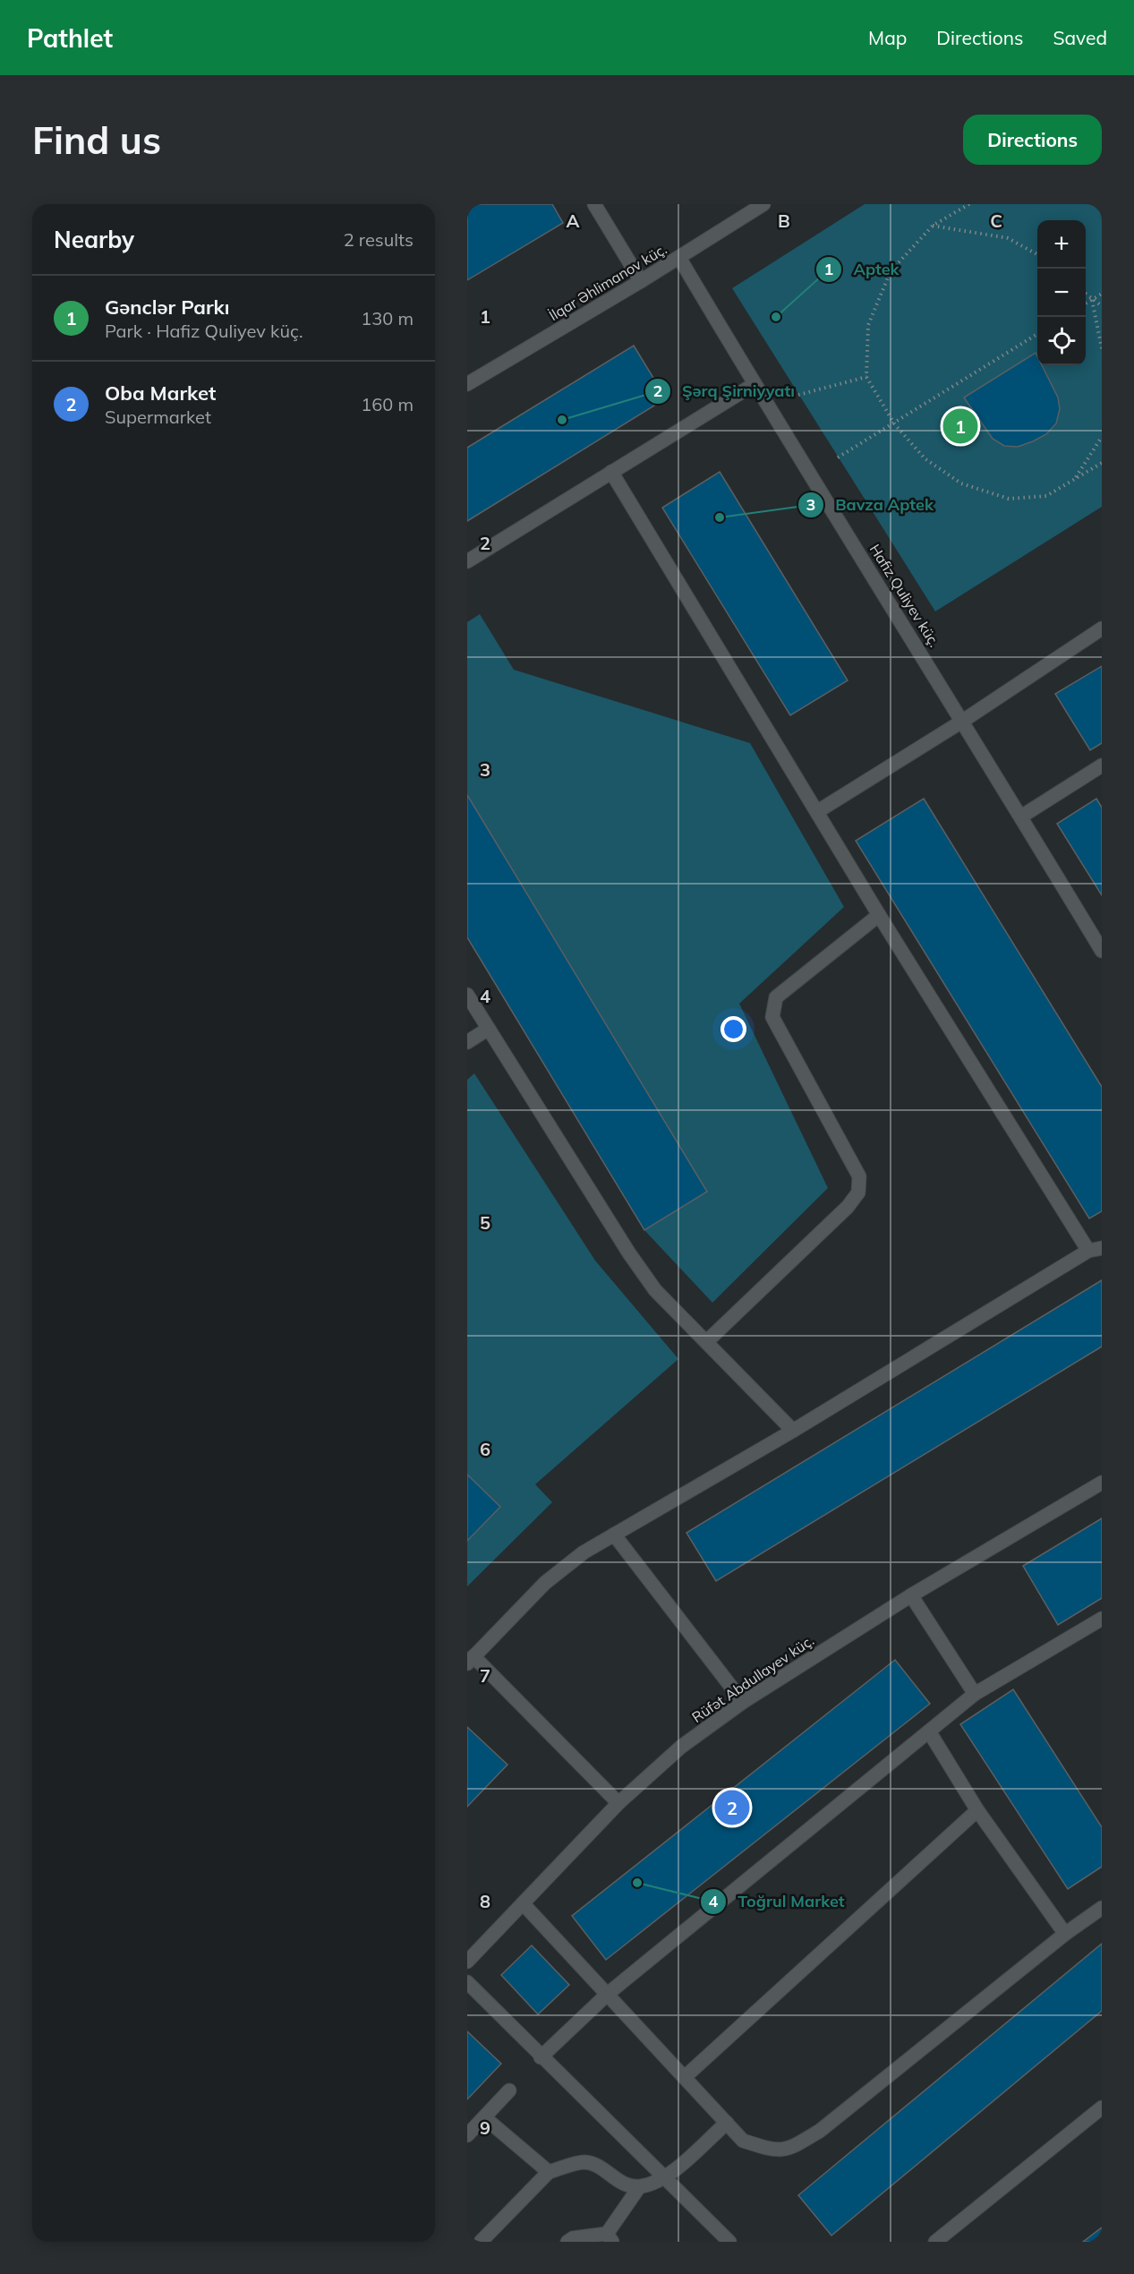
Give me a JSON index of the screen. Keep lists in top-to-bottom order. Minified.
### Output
{"streets":{"street":["İlqar Əhlimanov küç.","Hafiz Quliyev küç.","Rüfət Abdullayev küç."]},"crossings":[["İlqar Əhlimanov küç.","Hafiz Quliyev küç."]],"places":["Aptek","Şərq Şirniyyatı","Bavza Aptek","Toğrul Market"],"page":{"header":"Pathlet","nav":["Map","Directions","Saved"],"buttons":"Directions","title":"Find us","heading":["Nearby","2 results"],"map_buttons":["+","−"],"list":[{"mark":"1","name":"Gənclər Parkı","note":"Park · Hafiz Quliyev küç.","value":"130 m"},{"mark":"2","name":"Oba Market","note":"Supermarket","value":"160 m"}],"pins":["1","2"]},"grid":{"columns":["A","B","C"],"rows":["1","2","3","4","5","6","7","8","9"]}}
